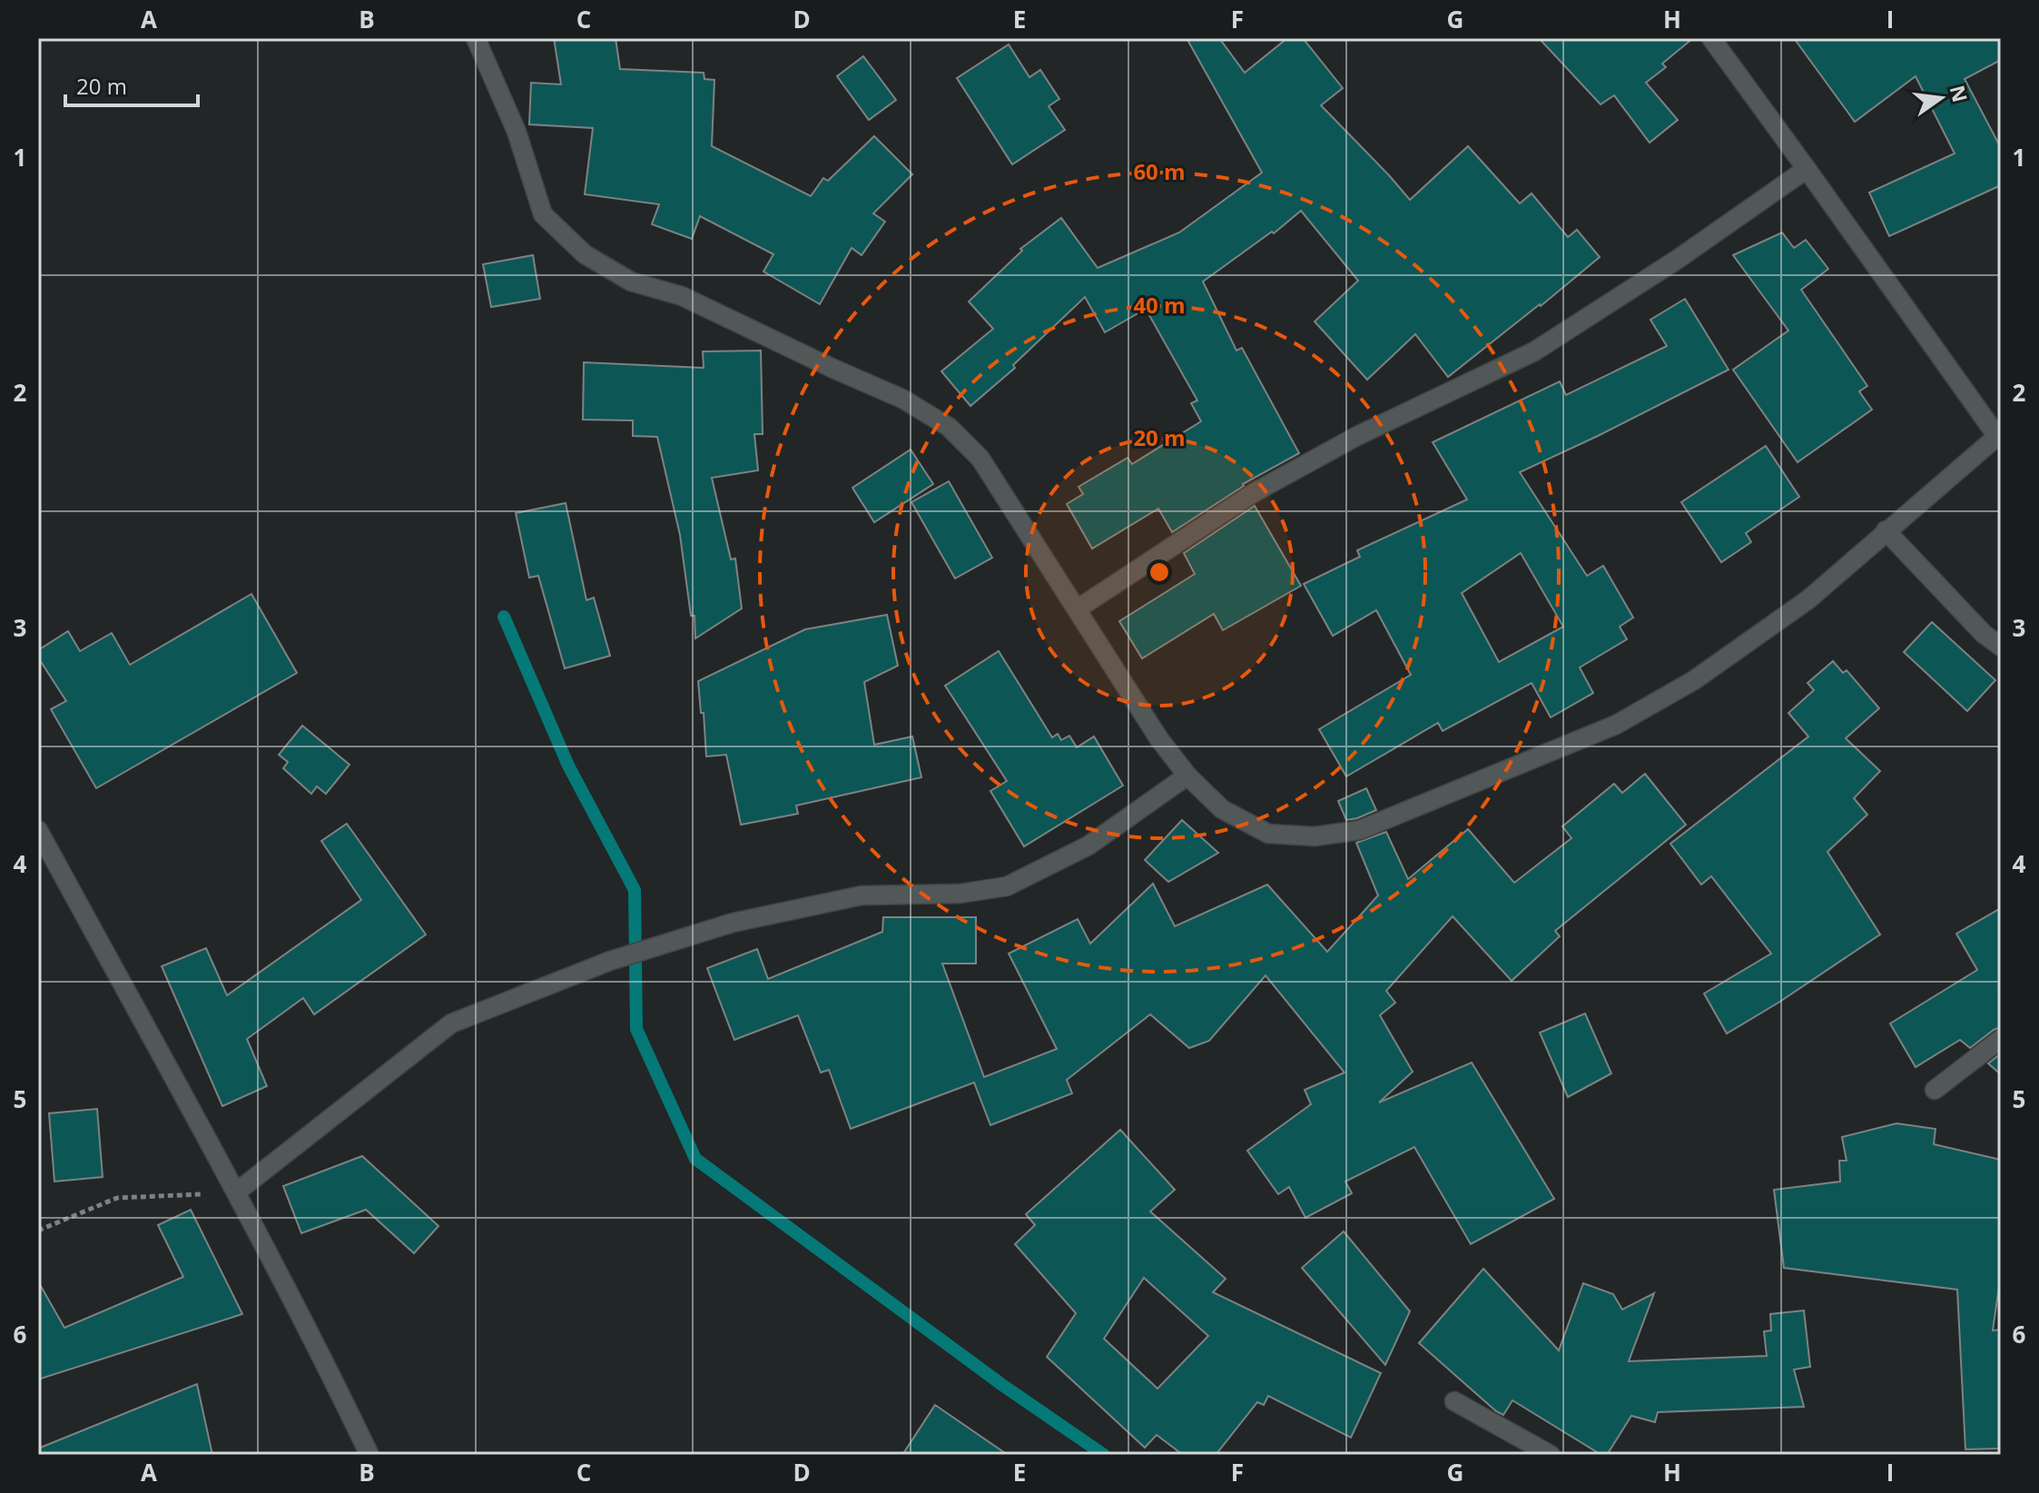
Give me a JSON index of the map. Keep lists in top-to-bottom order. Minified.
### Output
{"scale_bar":"20 m","north":"right","grid":{"columns":["A","B","C","D","E","F","G","H","I"],"rows":["1","2","3","4","5","6"]},"rings":["60 m","40 m","20 m"]}
